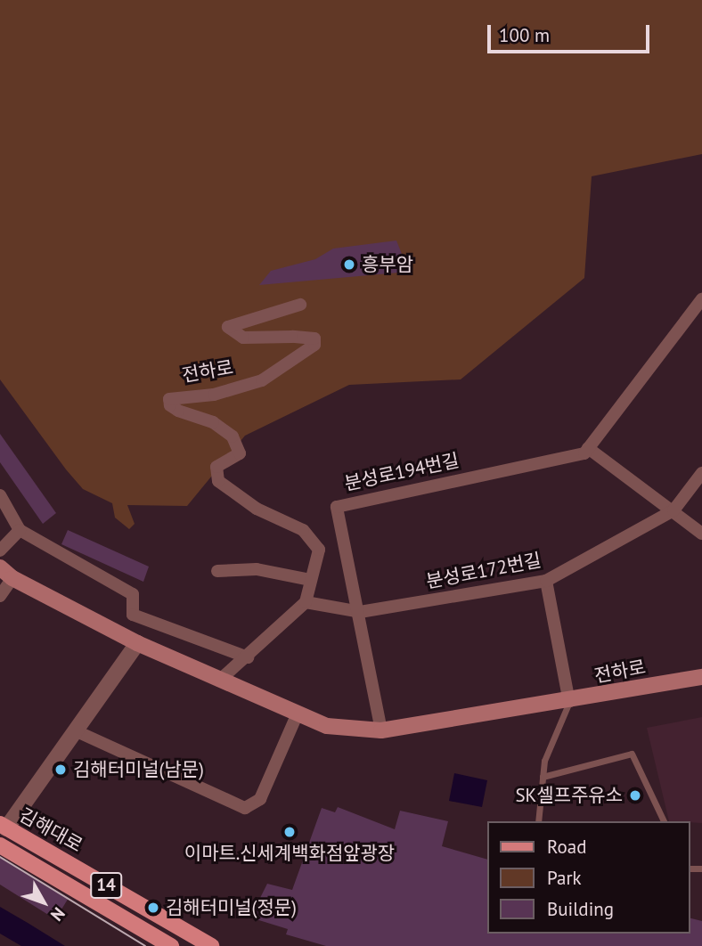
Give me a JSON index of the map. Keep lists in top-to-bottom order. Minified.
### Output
{"streets":{"main road":["전하로","김해대로","14"],"street":["분성로194번길","분성로172번길"]},"crossings":[["전하로","분성로194번길"],["전하로","분성로172번길"],["분성로194번길","분성로172번길"]],"places":["흥부암","김해터미널(남문)","SK셀프주유소","이마트.신세계백화점앞광장","김해터미널(정문)"],"legend":["Road","Park","Building"],"scale_bar":"100 m","north":"bottom right"}
